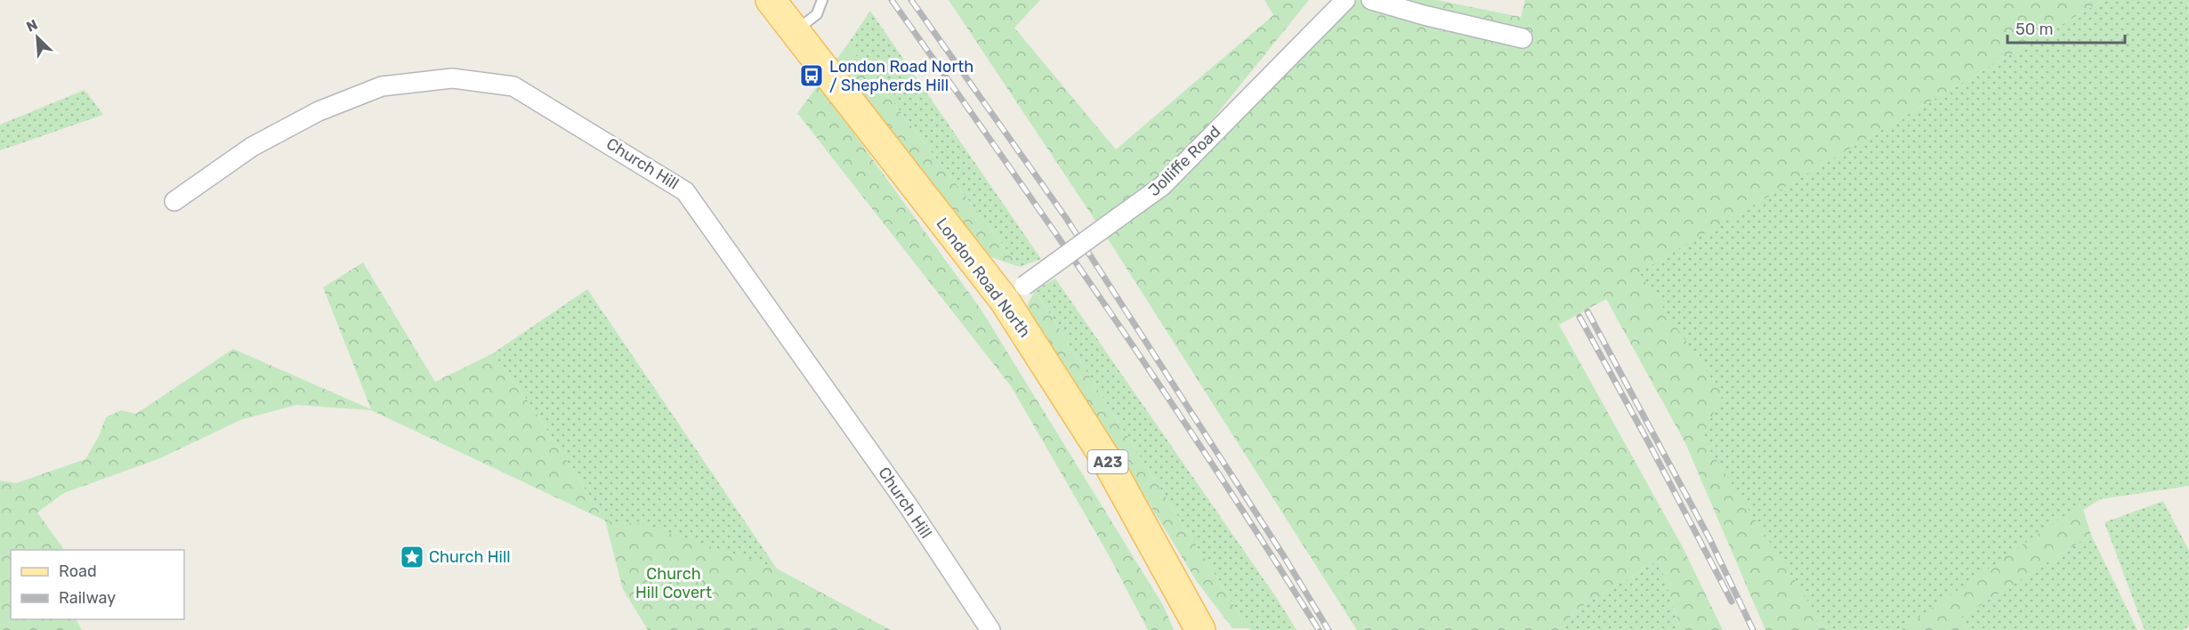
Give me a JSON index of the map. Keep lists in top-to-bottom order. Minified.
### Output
{"streets":{"main road":["London Road North","A23"],"street":["Jolliffe Road","Church Hill"]},"crossings":[["Jolliffe Road","London Road North"]],"parks":["Church Hill Covert"],"places":{"bus stop":["London Road North / Shepherds Hill"],"place":["Church Hill"]},"legend":["Road","Railway"],"scale_bar":"50 m","north":"top left"}
